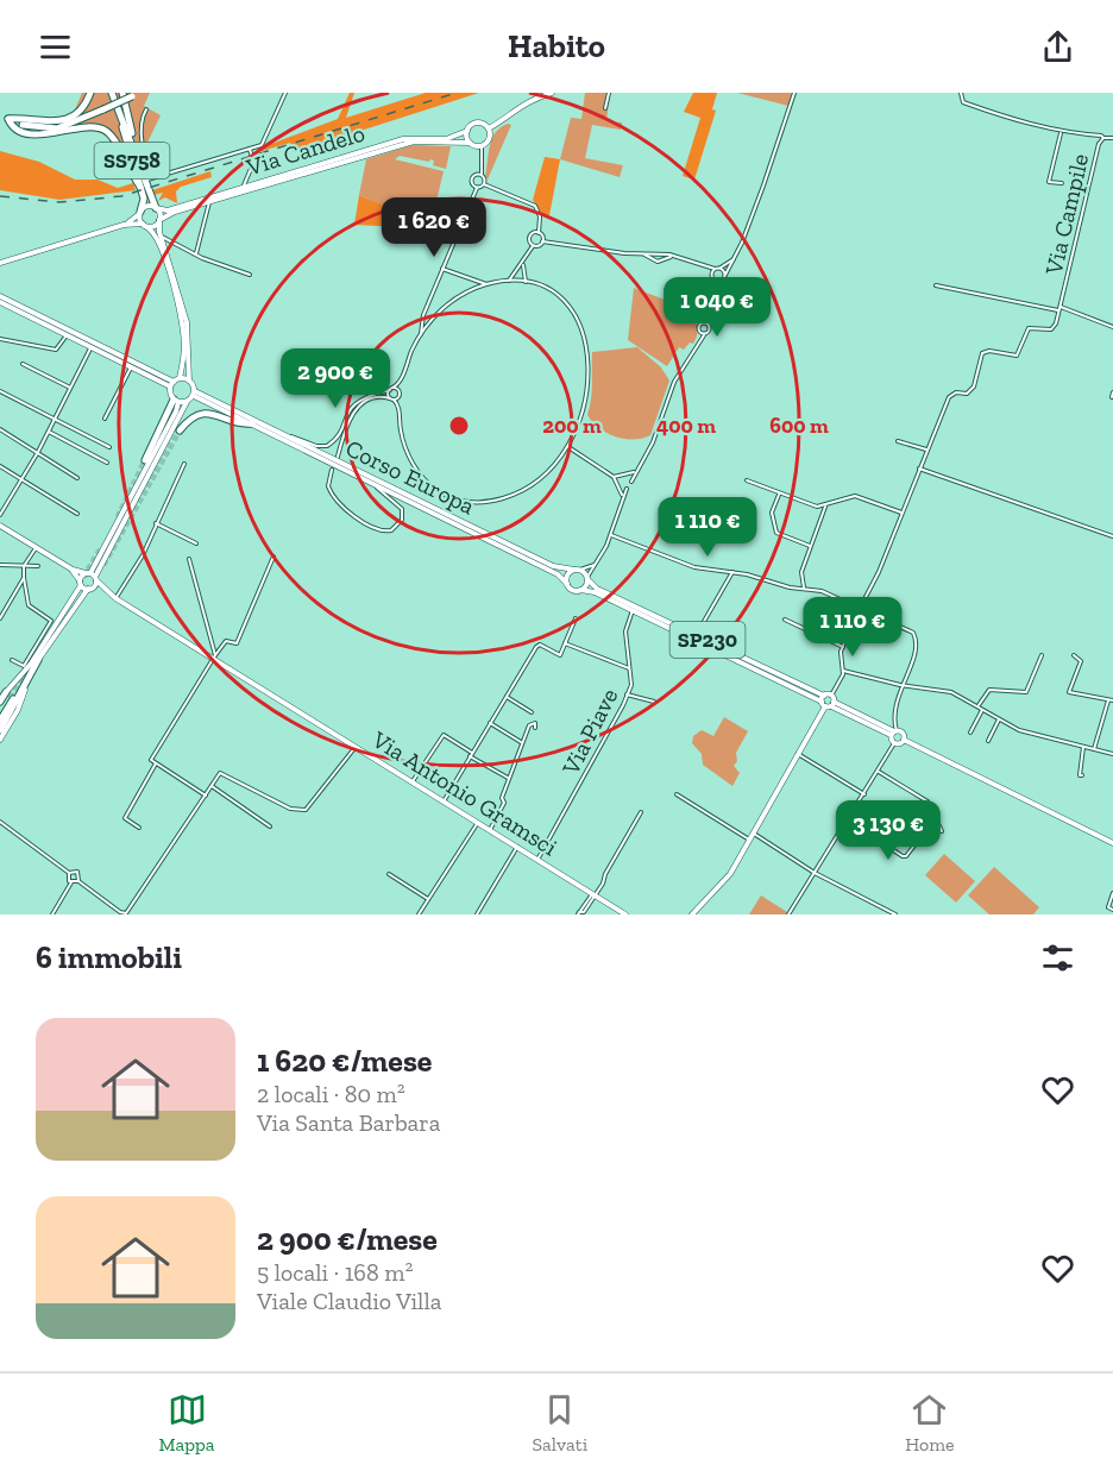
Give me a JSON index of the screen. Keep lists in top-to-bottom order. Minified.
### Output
{"streets":{"highway":["SS758"],"main road":["Via Candelo","Corso Europa","SP230","Via Antonio Gramsci"],"street":["Via Campile","Via Piave"]},"crossings":[["Via Candelo","SS758"],["Corso Europa","SP230"],["SP230","Via Piave"],["Via Piave","Via Antonio Gramsci"]],"page":{"header":"Habito","price":["1 620 €","1 040 €","2 900 €","1 110 €","1 110 €","3 130 €"],"heading":"6 immobili","list":[{"name":"1 620 €/mese","note":"2 locali · 80 m² · Via Santa Barbara"},{"name":"2 900 €/mese","note":"5 locali · 168 m² · Viale Claudio Villa"}],"tabs":["Mappa","Salvati","Home"]},"rings":["200 m","400 m","600 m"]}
